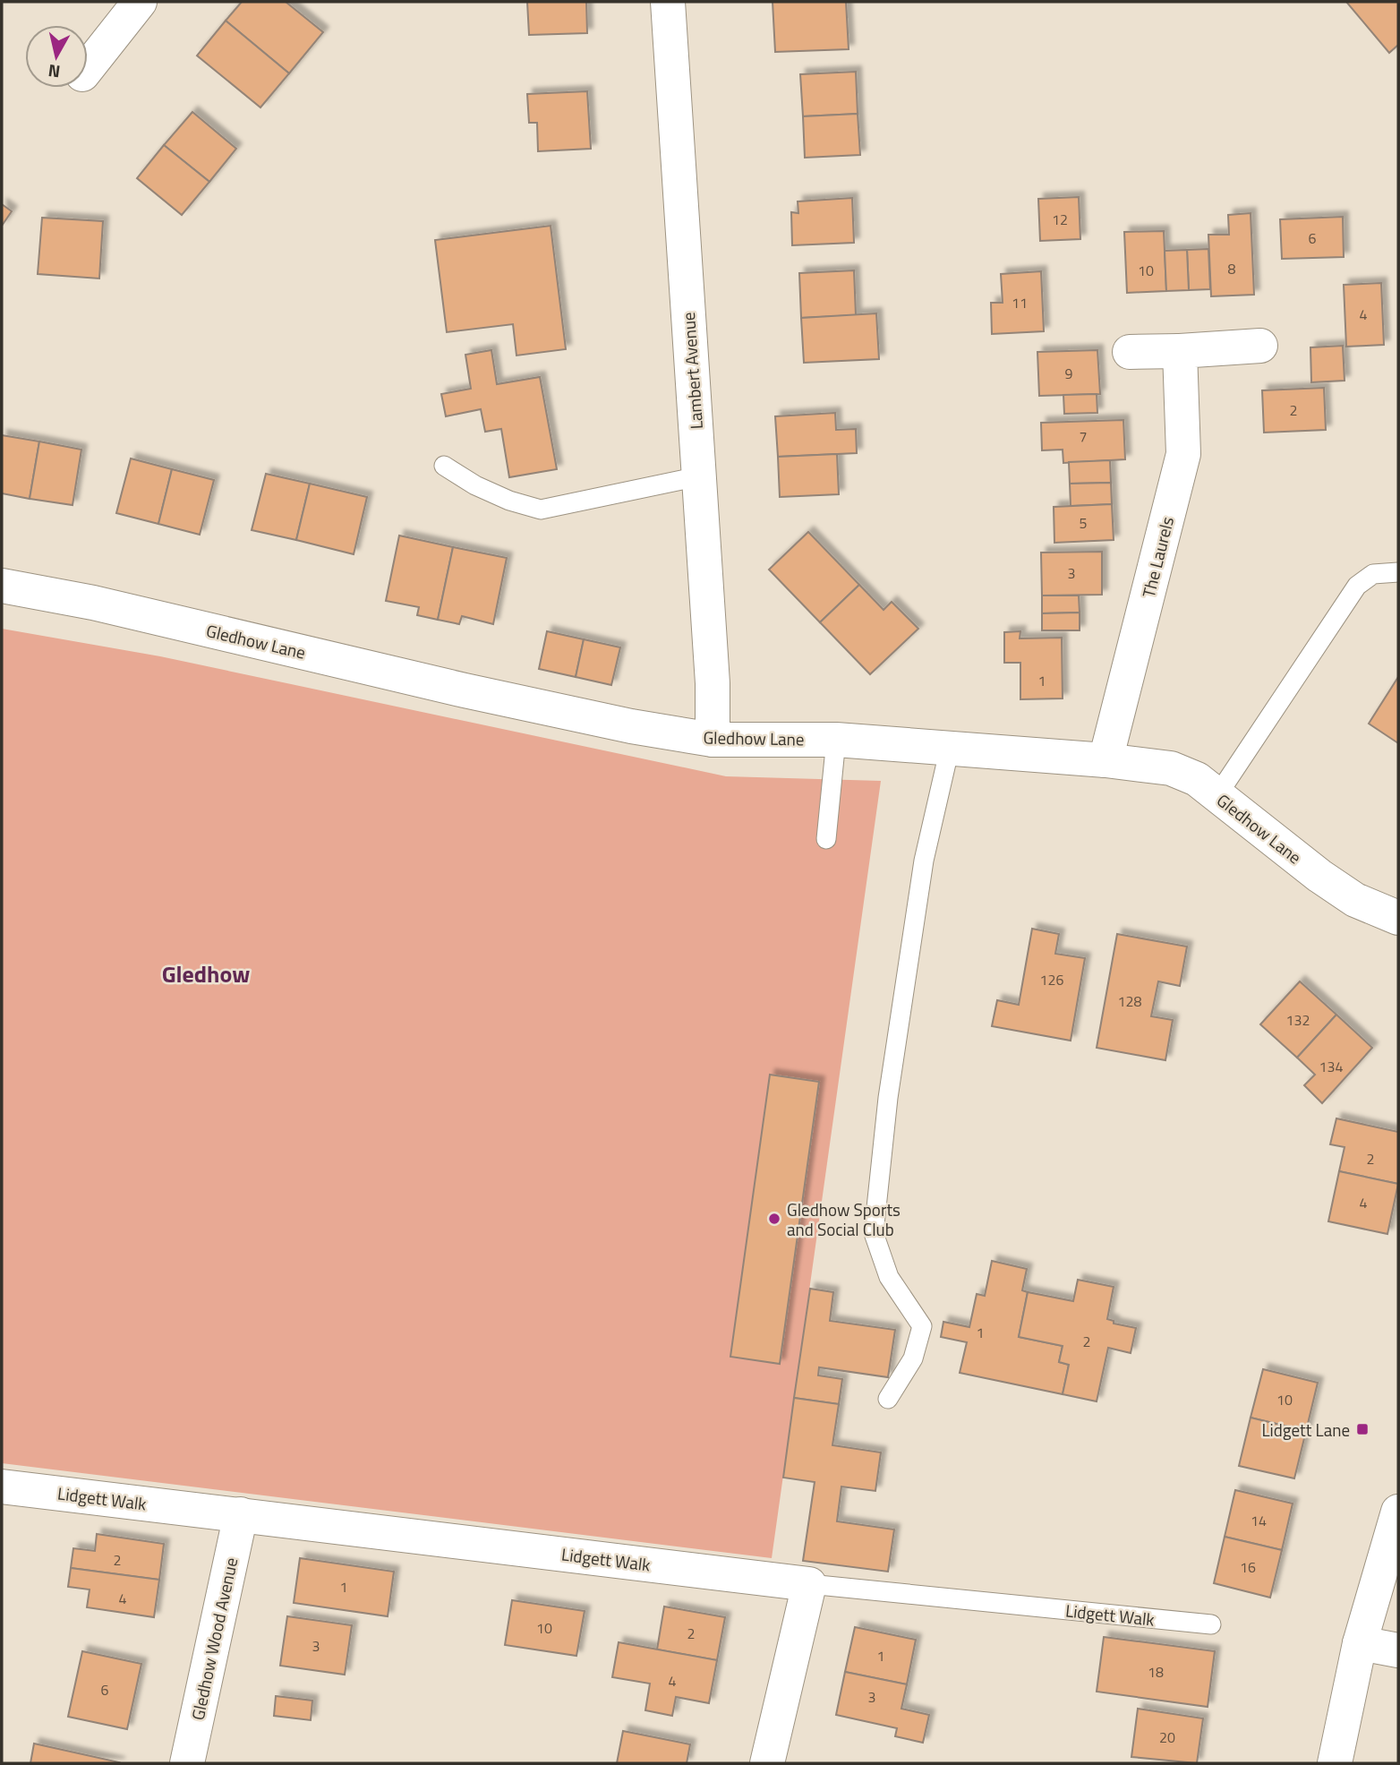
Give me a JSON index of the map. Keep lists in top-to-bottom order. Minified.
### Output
{"streets":{"street":["Lambert Avenue","The Laurels","Gledhow Lane","Lidgett Walk","Gledhow Wood Avenue"]},"crossings":[["Lambert Avenue","Gledhow Lane"],["The Laurels","Gledhow Lane"],["Lidgett Walk","Gledhow Wood Avenue"]],"districts":["Gledhow"],"places":{"other":["Gledhow Sports and Social Club"],"transit":["Lidgett Lane"]},"house_numbers":["12","6","8","10","11","4","9","2","7","5","3","1","126","128","132","134","2","4","1","2","10","14","2","16","1","4","10","2","3","1","18","4","6","3","20"],"north":"bottom"}
